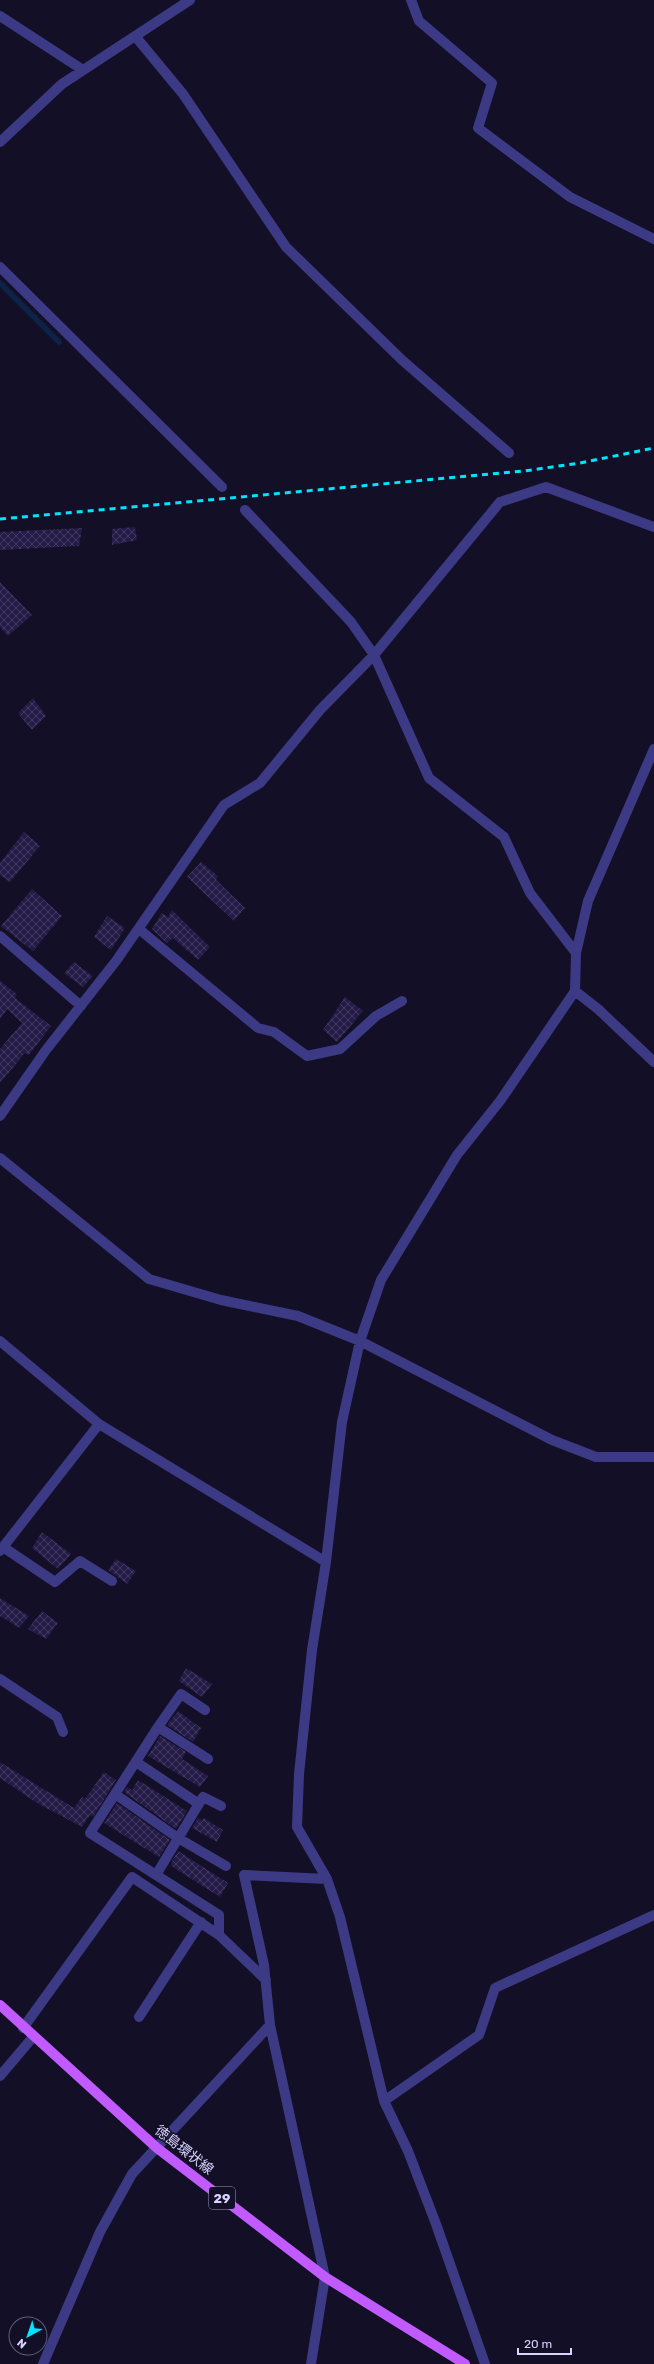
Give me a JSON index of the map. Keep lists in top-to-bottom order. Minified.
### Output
{"streets":{"main road":["徳島環状線","29"]},"scale_bar":"20 m","north":"bottom left"}
